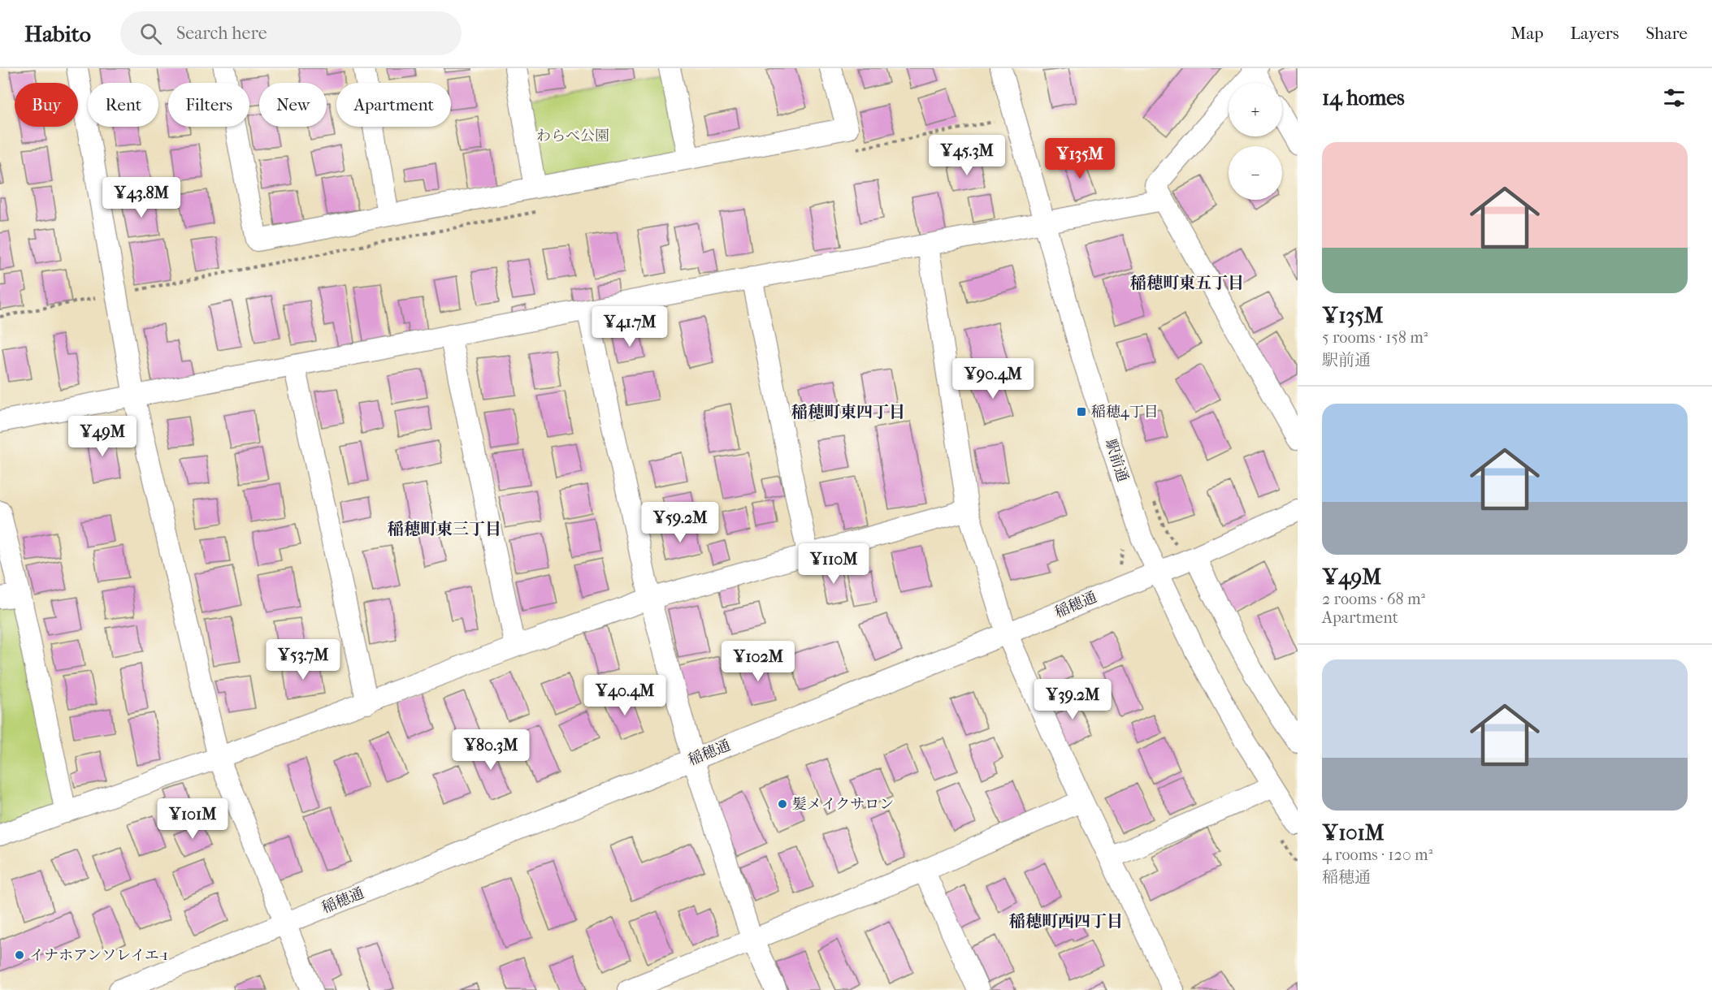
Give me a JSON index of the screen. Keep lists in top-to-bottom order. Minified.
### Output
{"streets":{"street":["駅前通","稲穂通"]},"crossings":[["駅前通","稲穂通"]],"districts":["稲穂町東五丁目","稲穂町東四丁目","稲穂町東三丁目","稲穂町西四丁目"],"parks":["わらべ公園"],"places":{"transit":["稲穂4丁目"],"other":["髪メイクサロン","イナホアンソレイエ-1"]},"page":{"header":"Habito","search":"Search here","nav":["Map","Layers","Share"],"heading":"14 homes","map_buttons":["+","−"],"chip":["Buy","Rent","Filters","New","Apartment"],"list":[{"name":"¥135M","note":"5 rooms · 158 m² · 駅前通"},{"name":"¥49M","note":"2 rooms · 68 m² · Apartment"},{"name":"¥101M","note":"4 rooms · 120 m² · 稲穂通"}],"price":["¥45.3M","¥135M","¥43.8M","¥41.7M","¥90.4M","¥49M","¥59.2M","¥110M","¥53.7M","¥102M","¥40.4M","¥39.2M","¥80.3M","¥101M"]}}
